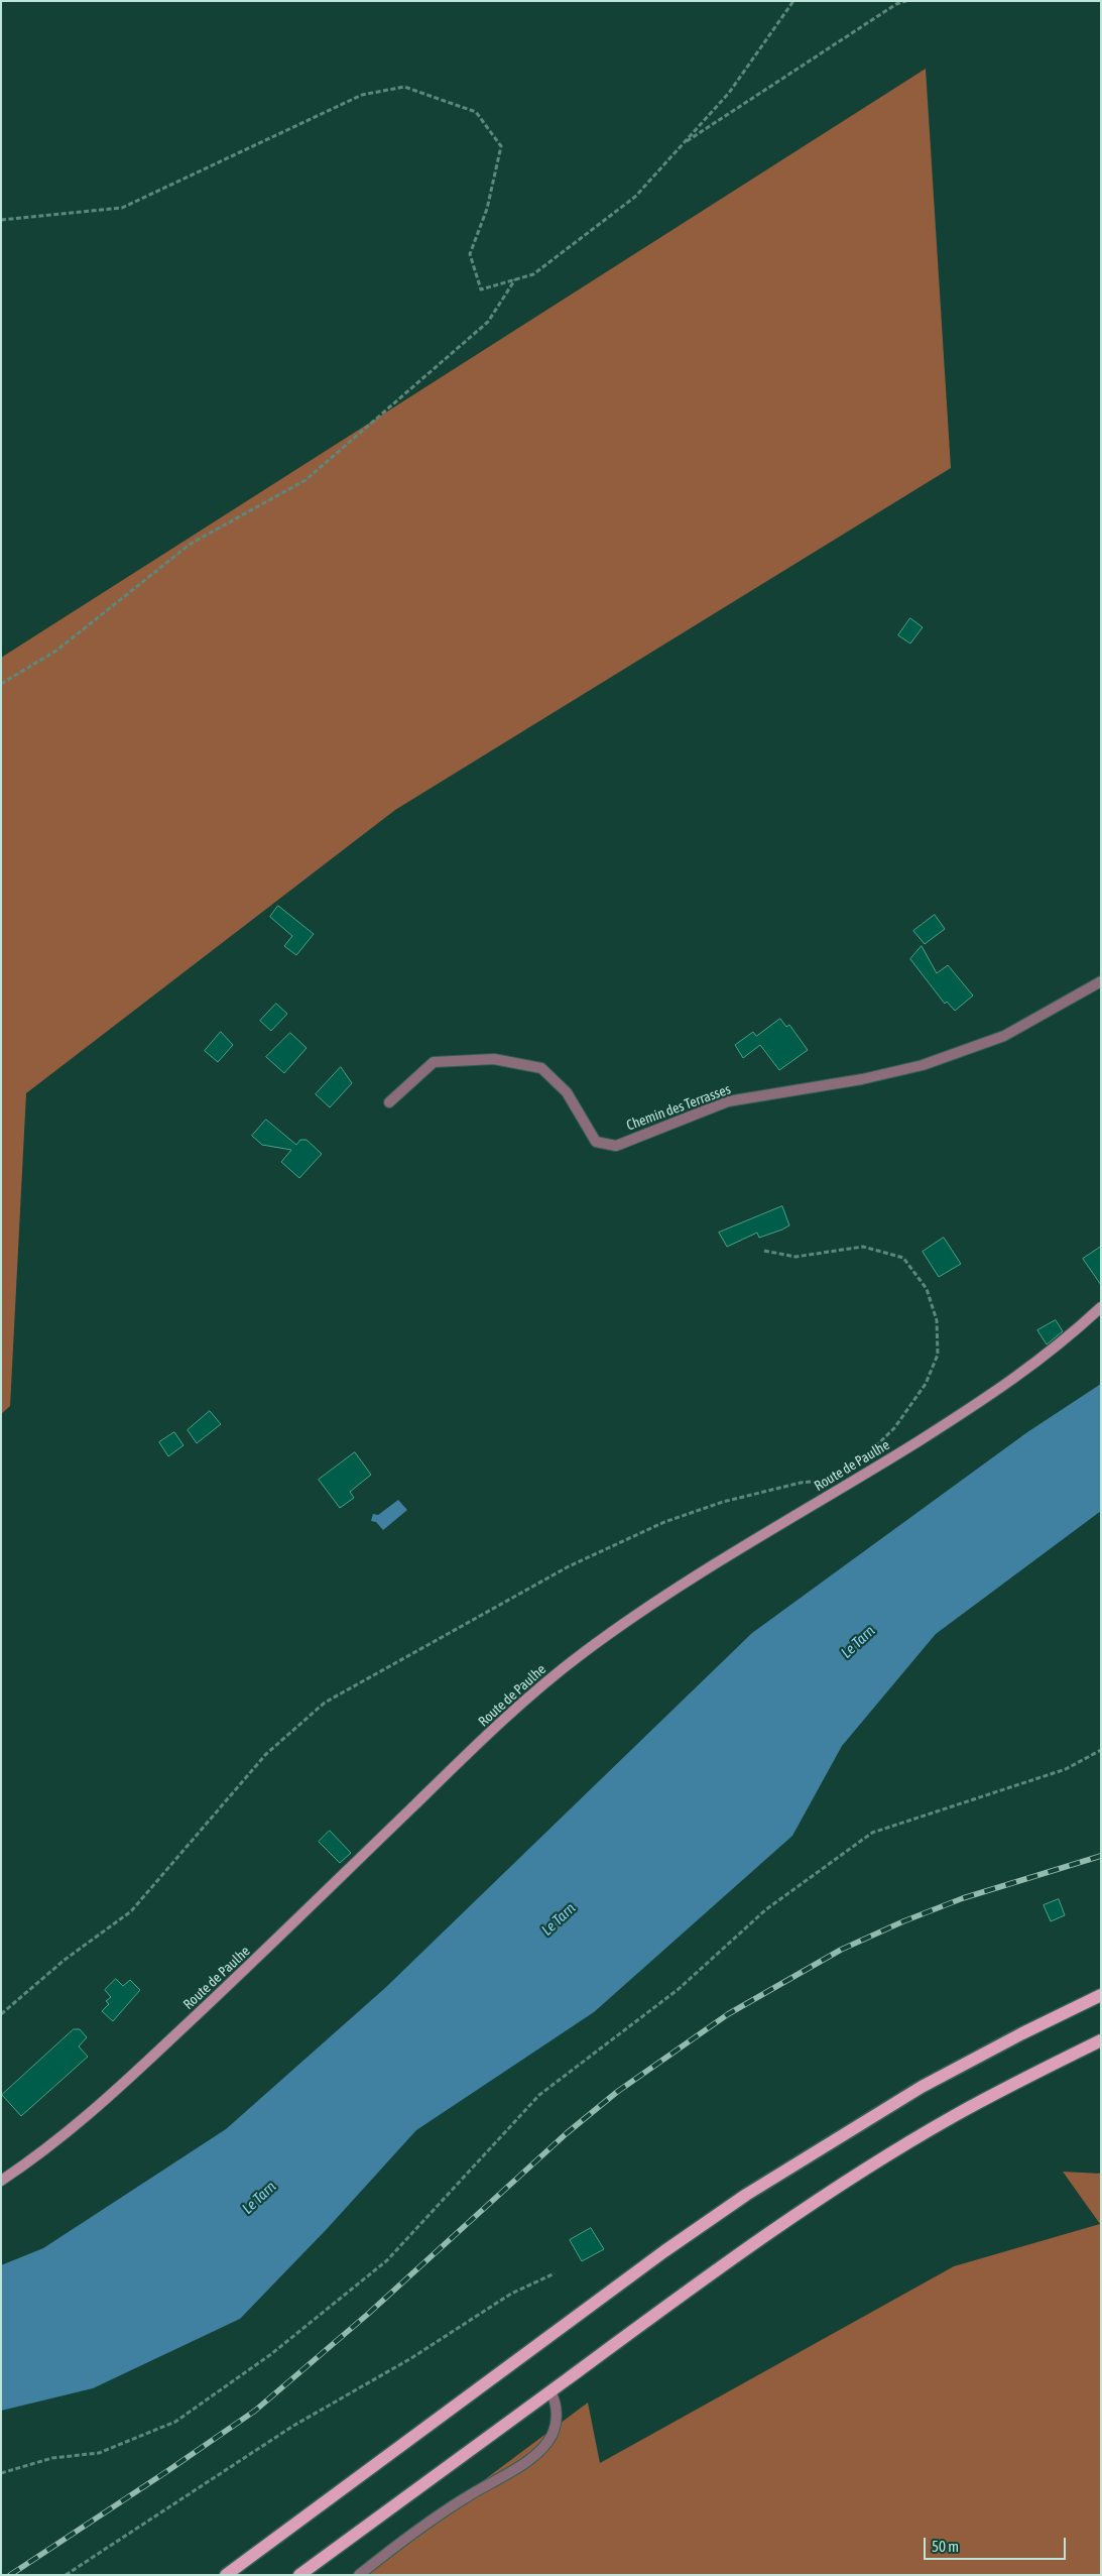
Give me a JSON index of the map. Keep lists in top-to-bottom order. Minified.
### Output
{"streets":{"street":["Chemin des Terrasses","Route de Paulhe"]},"water":["Le Tarn"],"scale_bar":"50 m"}
